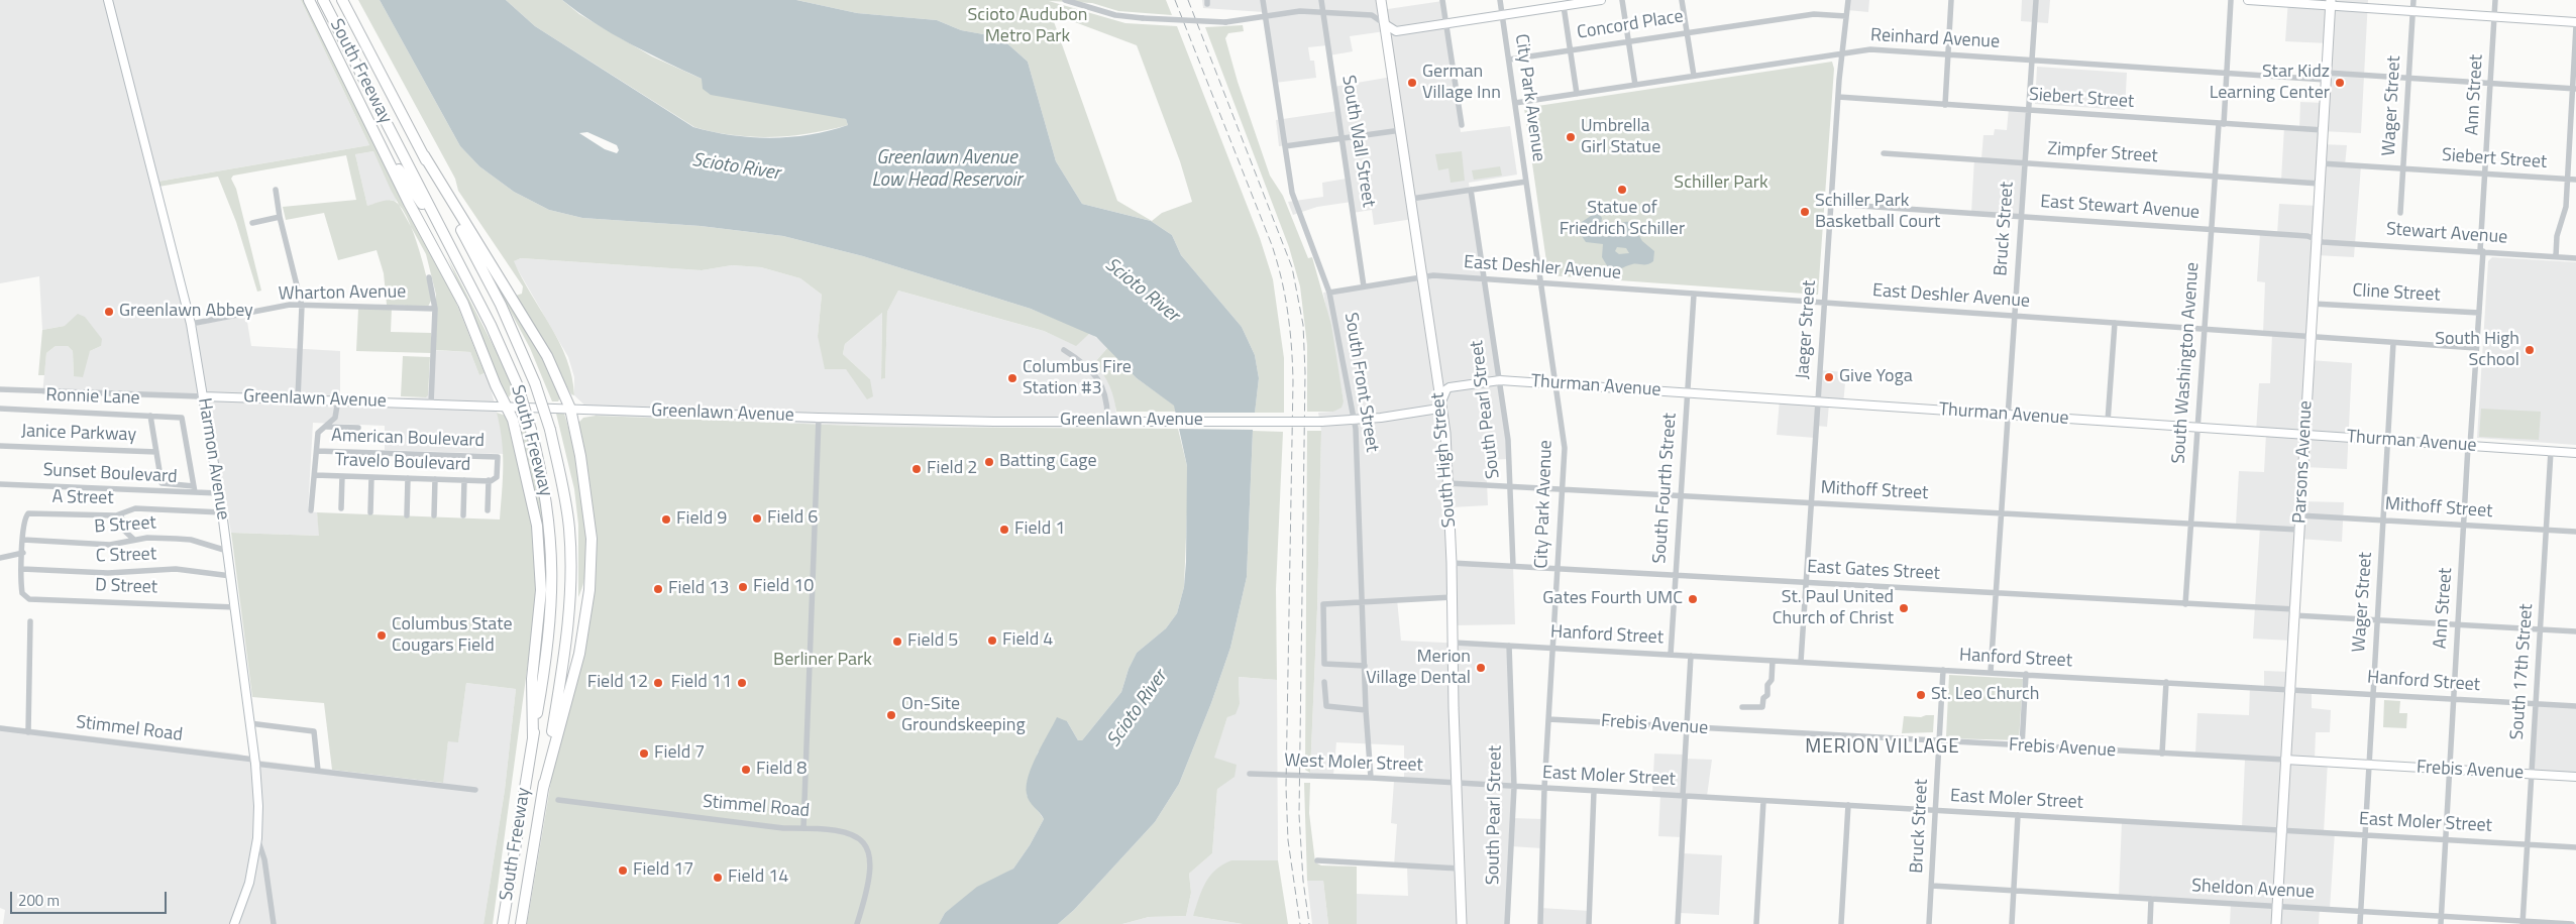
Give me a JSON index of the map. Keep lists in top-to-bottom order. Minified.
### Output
{"streets":{"highway":["South Freeway"],"main road":["Thurman Avenue","Greenlawn Avenue","Harmon Avenue","South High Street","Parsons Avenue","Frebis Avenue"],"street":["Concord Place","Reinhard Avenue","Ann Street","City Park Avenue","Siebert Street","Wager Street","South Wall Street","Zimpfer Street","East Stewart Avenue","Bruck Street","Stewart Avenue","East Deshler Avenue","Wharton Avenue","Cline Street","Jaeger Street","South Washington Avenue","South Front Street","Ronnie Lane","South Pearl Street","Janice Parkway","American Boulevard","Travelo Boulevard","Sunset Boulevard","South Fourth Street","Mithoff Street","A Street","B Street","C Street","East Gates Street","D Street","Hanford Street","South 17th Street","Stimmel Road","West Moler Street","East Moler Street","Sheldon Avenue"]},"crossings":[["Concord Place","City Park Avenue"],["Concord Place","Jaeger Street"],["Reinhard Avenue","Ann Street"],["Reinhard Avenue","City Park Avenue"],["Reinhard Avenue","Wager Street"],["Reinhard Avenue","Bruck Street"],["Reinhard Avenue","Jaeger Street"],["Reinhard Avenue","South Washington Avenue"],["Reinhard Avenue","Parsons Avenue"],["Ann Street","Siebert Street"],["Ann Street","Stewart Avenue"],["Ann Street","East Deshler Avenue"],["Ann Street","Cline Street"],["Ann Street","Thurman Avenue"],["Ann Street","Mithoff Street"],["Ann Street","East Gates Street"],["Ann Street","Hanford Street"],["Ann Street","Frebis Avenue"],["Ann Street","East Moler Street"],["Ann Street","Sheldon Avenue"],["City Park Avenue","East Deshler Avenue"],["City Park Avenue","Thurman Avenue"],["City Park Avenue","Mithoff Street"],["City Park Avenue","East Gates Street"],["City Park Avenue","Hanford Street"],["City Park Avenue","Frebis Avenue"],["City Park Avenue","East Moler Street"],["Siebert Street","Wager Street"],["Siebert Street","Bruck Street"],["Siebert Street","Jaeger Street"],["Siebert Street","South Washington Avenue"],["Siebert Street","Parsons Avenue"],["Wager Street","East Deshler Avenue"],["Wager Street","Thurman Avenue"],["Wager Street","Mithoff Street"],["Wager Street","East Gates Street"],["Wager Street","Hanford Street"],["Wager Street","Frebis Avenue"],["Wager Street","East Moler Street"],["Wager Street","Sheldon Avenue"],["South Wall Street","East Deshler Avenue"],["Zimpfer Street","Bruck Street"],["Zimpfer Street","South Washington Avenue"],["Zimpfer Street","Parsons Avenue"],["East Stewart Avenue","Bruck Street"],["East Stewart Avenue","Stewart Avenue"],["East Stewart Avenue","Jaeger Street"],["East Stewart Avenue","South Washington Avenue"],["East Stewart Avenue","Parsons Avenue"],["Bruck Street","East Deshler Avenue"],["Bruck Street","Thurman Avenue"],["Bruck Street","Mithoff Street"],["Bruck Street","East Gates Street"],["Bruck Street","Hanford Street"],["Bruck Street","Frebis Avenue"],["Bruck Street","East Moler Street"],["Bruck Street","Sheldon Avenue"],["Stewart Avenue","Parsons Avenue"],["East Deshler Avenue","Jaeger Street"],["East Deshler Avenue","South Washington Avenue"],["East Deshler Avenue","South Front Street"],["East Deshler Avenue","South Pearl Street"],["East Deshler Avenue","South High Street"],["East Deshler Avenue","Parsons Avenue"],["East Deshler Avenue","South Fourth Street"],["Wharton Avenue","Harmon Avenue"],["Cline Street","Parsons Avenue"],["Jaeger Street","Thurman Avenue"],["Jaeger Street","Mithoff Street"],["Jaeger Street","East Gates Street"],["Jaeger Street","Hanford Street"],["South Washington Avenue","Thurman Avenue"],["South Washington Avenue","Mithoff Street"],["South Washington Avenue","East Gates Street"],["South Front Street","Greenlawn Avenue"],["South Front Street","West Moler Street"],["Thurman Avenue","Greenlawn Avenue"],["Thurman Avenue","South Pearl Street"],["Thurman Avenue","South High Street"],["Thurman Avenue","Parsons Avenue"],["Thurman Avenue","South Fourth Street"],["Thurman Avenue","South 17th Street"],["Ronnie Lane","Sunset Boulevard"],["Greenlawn Avenue","Harmon Avenue"],["Greenlawn Avenue","South High Street"],["South Pearl Street","Mithoff Street"],["South Pearl Street","East Gates Street"],["South Pearl Street","Hanford Street"],["South Pearl Street","East Moler Street"],["American Boulevard","Travelo Boulevard"],["Harmon Avenue","Sunset Boulevard"],["Harmon Avenue","A Street"],["Harmon Avenue","B Street"],["Harmon Avenue","C Street"],["Harmon Avenue","D Street"],["Harmon Avenue","Stimmel Road"],["South High Street","Mithoff Street"],["South High Street","East Gates Street"],["South High Street","Hanford Street"],["South High Street","West Moler Street"],["South High Street","East Moler Street"],["Parsons Avenue","Mithoff Street"],["Parsons Avenue","East Gates Street"],["Parsons Avenue","Hanford Street"],["Parsons Avenue","Frebis Avenue"],["Parsons Avenue","East Moler Street"],["Parsons Avenue","Sheldon Avenue"],["South Fourth Street","Mithoff Street"],["South Fourth Street","East Gates Street"],["South Fourth Street","Hanford Street"],["Mithoff Street","South 17th Street"],["A Street","B Street"],["C Street","D Street"],["East Gates Street","South 17th Street"],["Hanford Street","South 17th Street"],["South 17th Street","Frebis Avenue"],["South 17th Street","East Moler Street"],["South 17th Street","Sheldon Avenue"],["West Moler Street","East Moler Street"]],"districts":["MERION VILLAGE"],"water":["Greenlawn Avenue Low Head Reservoir","Scioto River"],"parks":["Scioto Audubon Metro Park","Schiller Park","Berliner Park"],"places":["German Village Inn","Star Kidz Learning Center","Umbrella Girl Statue","Statue of Friedrich Schiller","Schiller Park Basketball Court","Greenlawn Abbey","South High School","Give Yoga","Columbus Fire Station #3","Batting Cage","Field 2","Field 6","Field 9","Field 1","Field 10","Field 13","Gates Fourth UMC","St. Paul United Church of Christ","Columbus State Cougars Field","Field 4","Field 5","Merion Village Dental","Field 12","Field 11","St. Leo Church","On-Site Groundskeeping","Field 7","Field 8","Field 17","Field 14"],"scale_bar":"200 m"}
